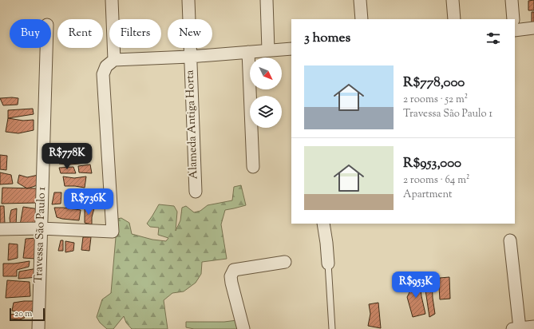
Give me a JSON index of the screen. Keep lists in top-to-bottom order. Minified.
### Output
{"streets":{"street":["Alameda Antiga Horta","Travessa São Paulo 1"]},"scale_bar":"20 m","north":"bottom right","page":{"chip":["Buy","Rent","Filters","New"],"heading":"3 homes","list":[{"name":"R$778,000","note":"2 rooms · 52 m² · Travessa São Paulo 1"},{"name":"R$953,000","note":"2 rooms · 64 m² · Apartment"}],"price":["R$778K","R$736K","R$953K"],"scale":"20 m"}}
